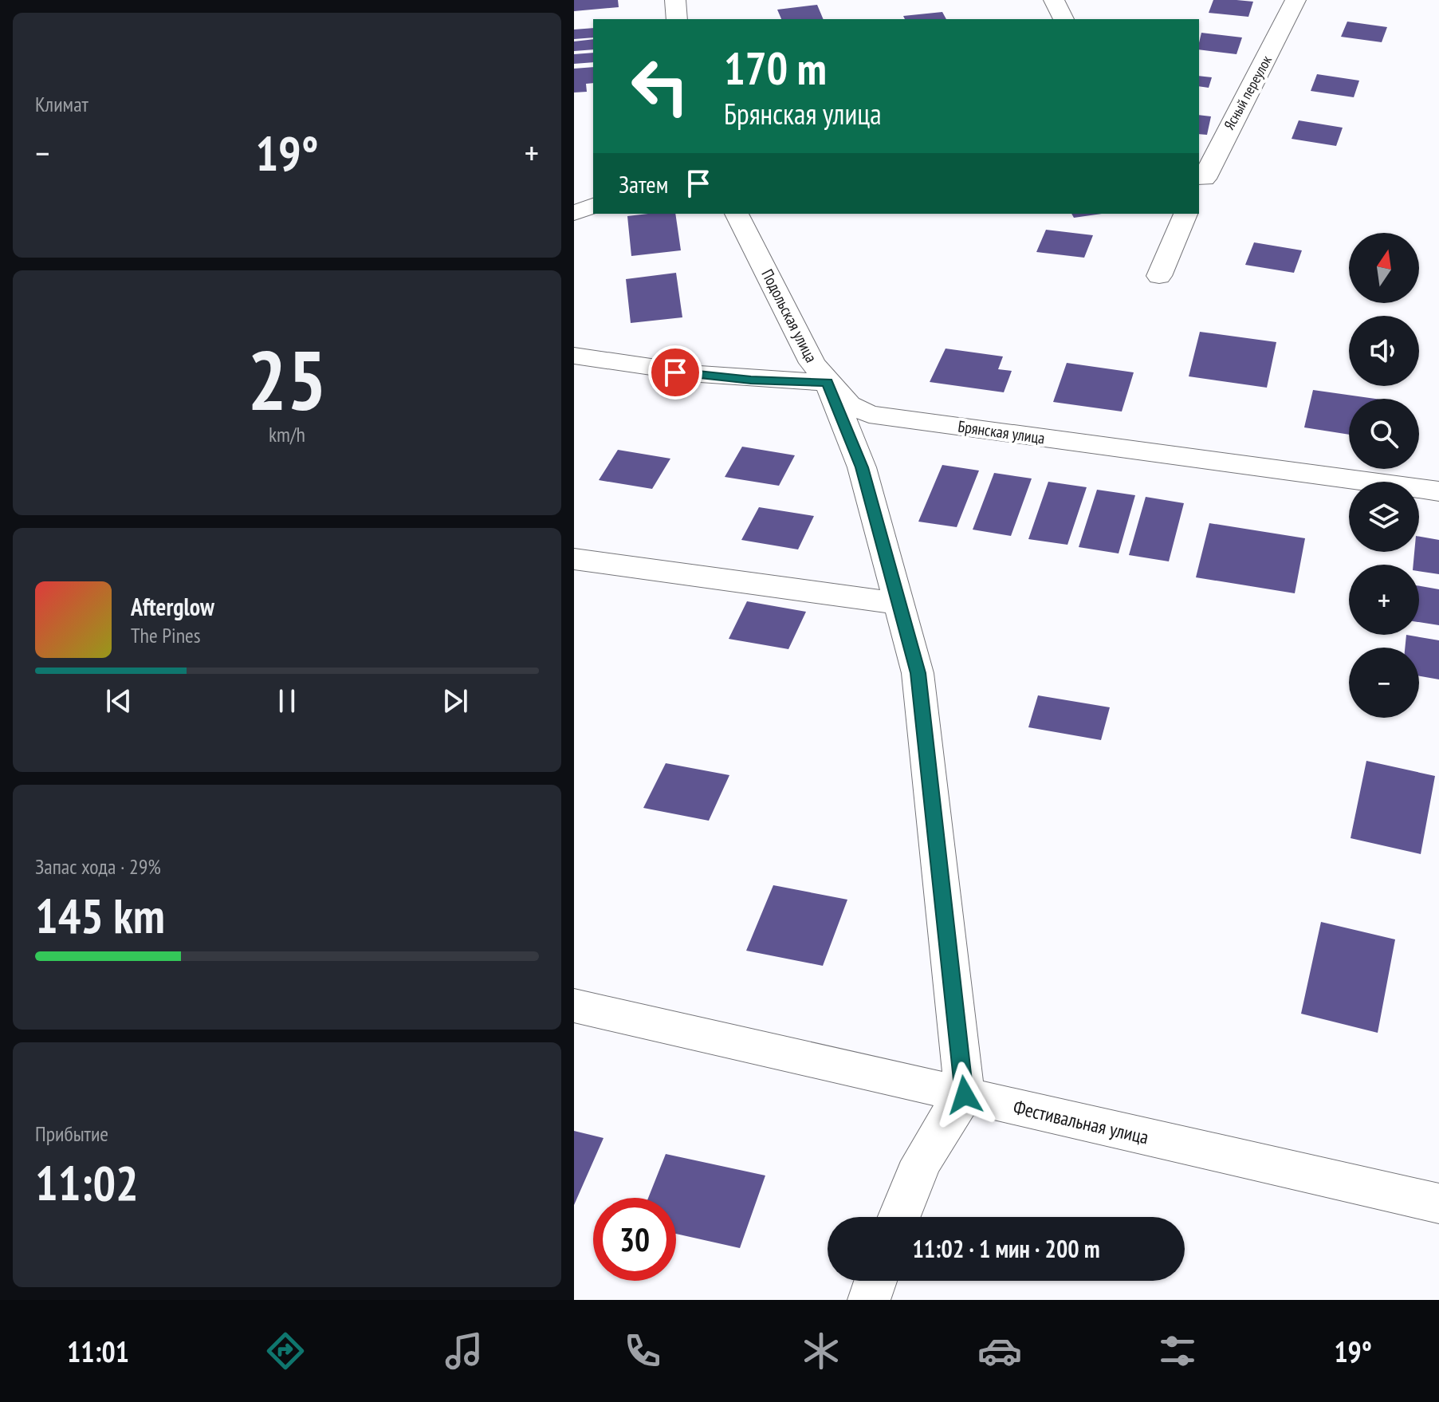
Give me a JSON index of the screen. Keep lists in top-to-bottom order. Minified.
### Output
{"streets":{"street":["Ясный переулок","Подольская улица","Брянская улица","Фестивальная улица"]},"crossings":[["Подольская улица","Брянская улица"],["Подольская улица","Фестивальная улица"]],"north":"top","page":{"tile":["Климат",["25","km/h"],["Запас хода · 29%","145 km"],["Прибытие","11:02"]],"turn":["170 m","Брянская улица"],"heat":["−","19°","+"],"then":"Затем","map_buttons":["+","−"],"song":["Afterglow","The Pines"],"limit":"30","trip":"11:02 · 1 мин · 200 m","tabs":["11:01","19°"]}}
